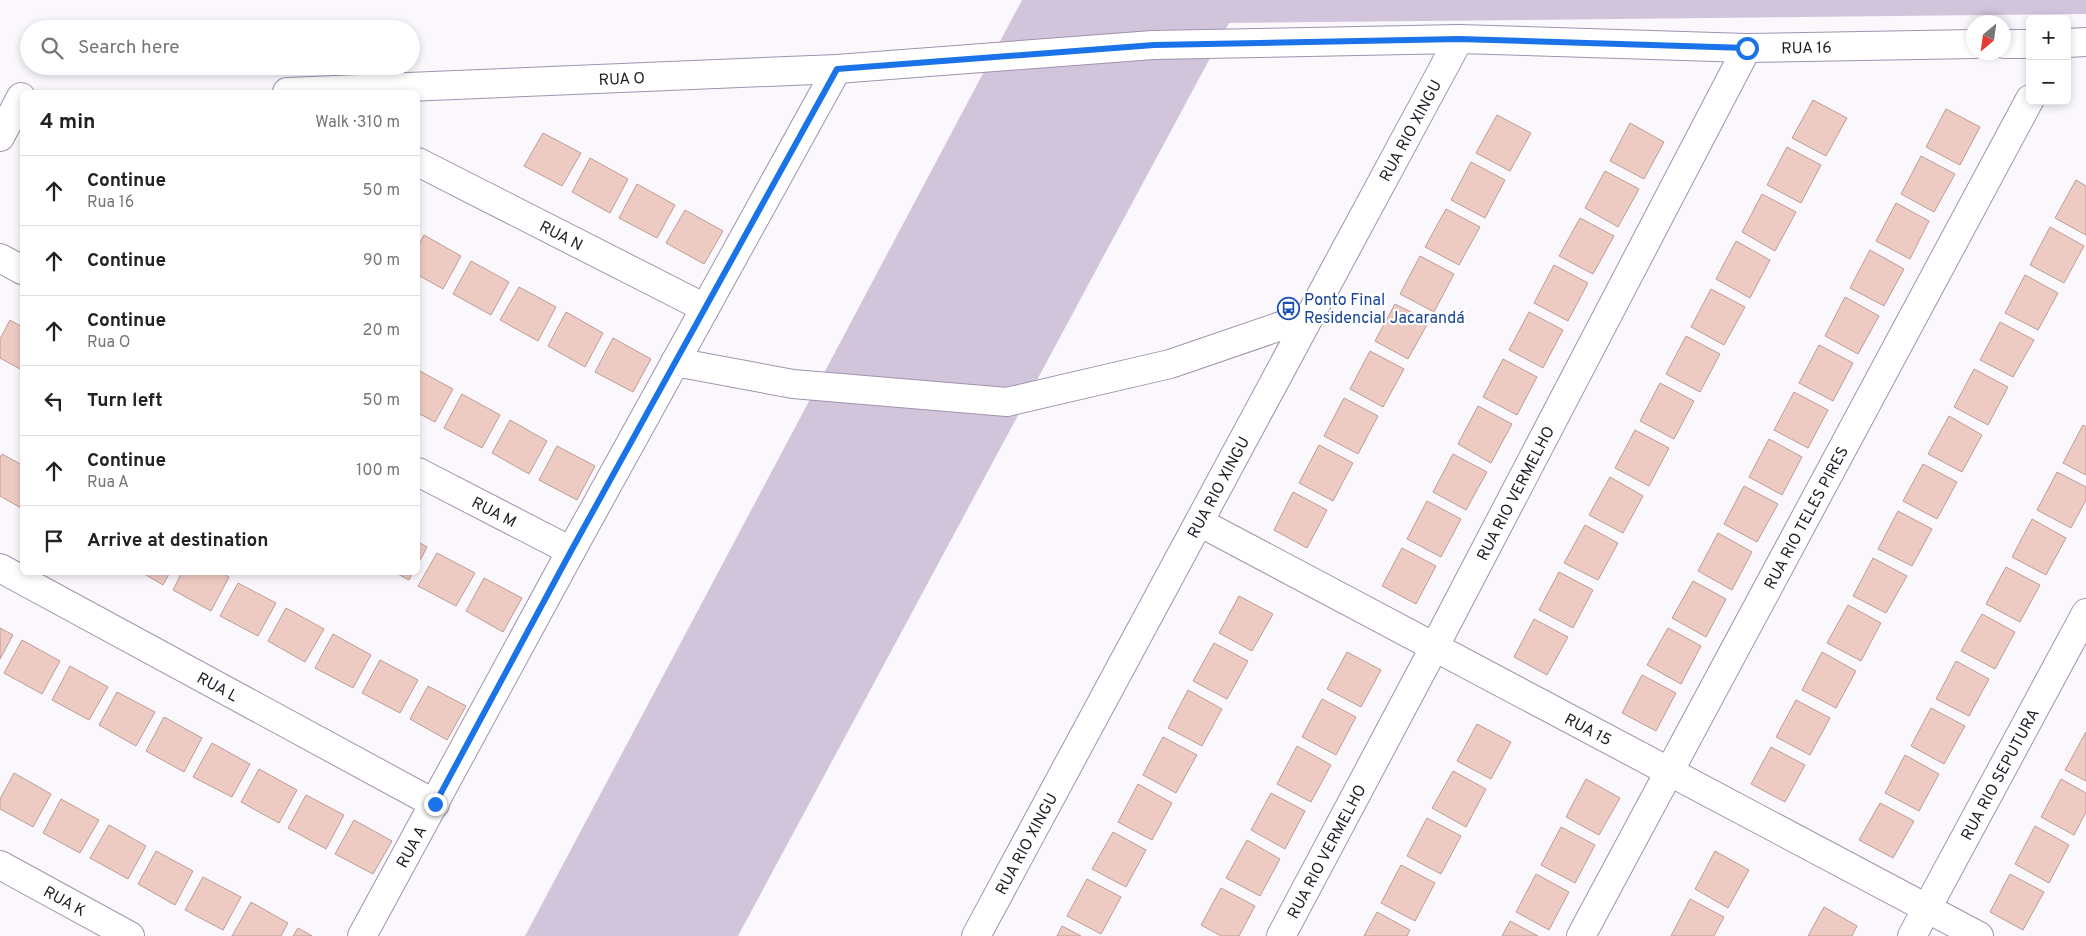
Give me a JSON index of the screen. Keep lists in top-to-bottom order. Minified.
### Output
{"streets":{"street":["RUA 16","RUA O","RUA RIO XINGU","RUA N","RUA RIO VERMELHO","RUA M","RUA RIO TELES PIRES","RUA L","RUA 15","RUA RIO SEPUTURA","RUA A","RUA K"]},"crossings":[["RUA 16","RUA O"],["RUA 16","RUA RIO XINGU"],["RUA 16","RUA RIO VERMELHO"],["RUA O","RUA A"],["RUA RIO XINGU","RUA 15"],["RUA N","RUA A"],["RUA RIO VERMELHO","RUA 15"],["RUA M","RUA A"],["RUA RIO TELES PIRES","RUA 15"],["RUA L","RUA A"],["RUA 15","RUA RIO SEPUTURA"]],"places":{"bus stop":["Ponto Final Residencial Jacarandá"]},"north":"bottom left","page":{"map_buttons":["+","−"],"search":"Search here","heading":["4 min","Walk · 310 m"],"list":[["Continue","Rua 16","50 m"],["Continue","90 m"],["Continue","Rua O","20 m"],["Turn left","50 m"],["Continue","Rua A","100 m"],"Arrive at destination"]}}
